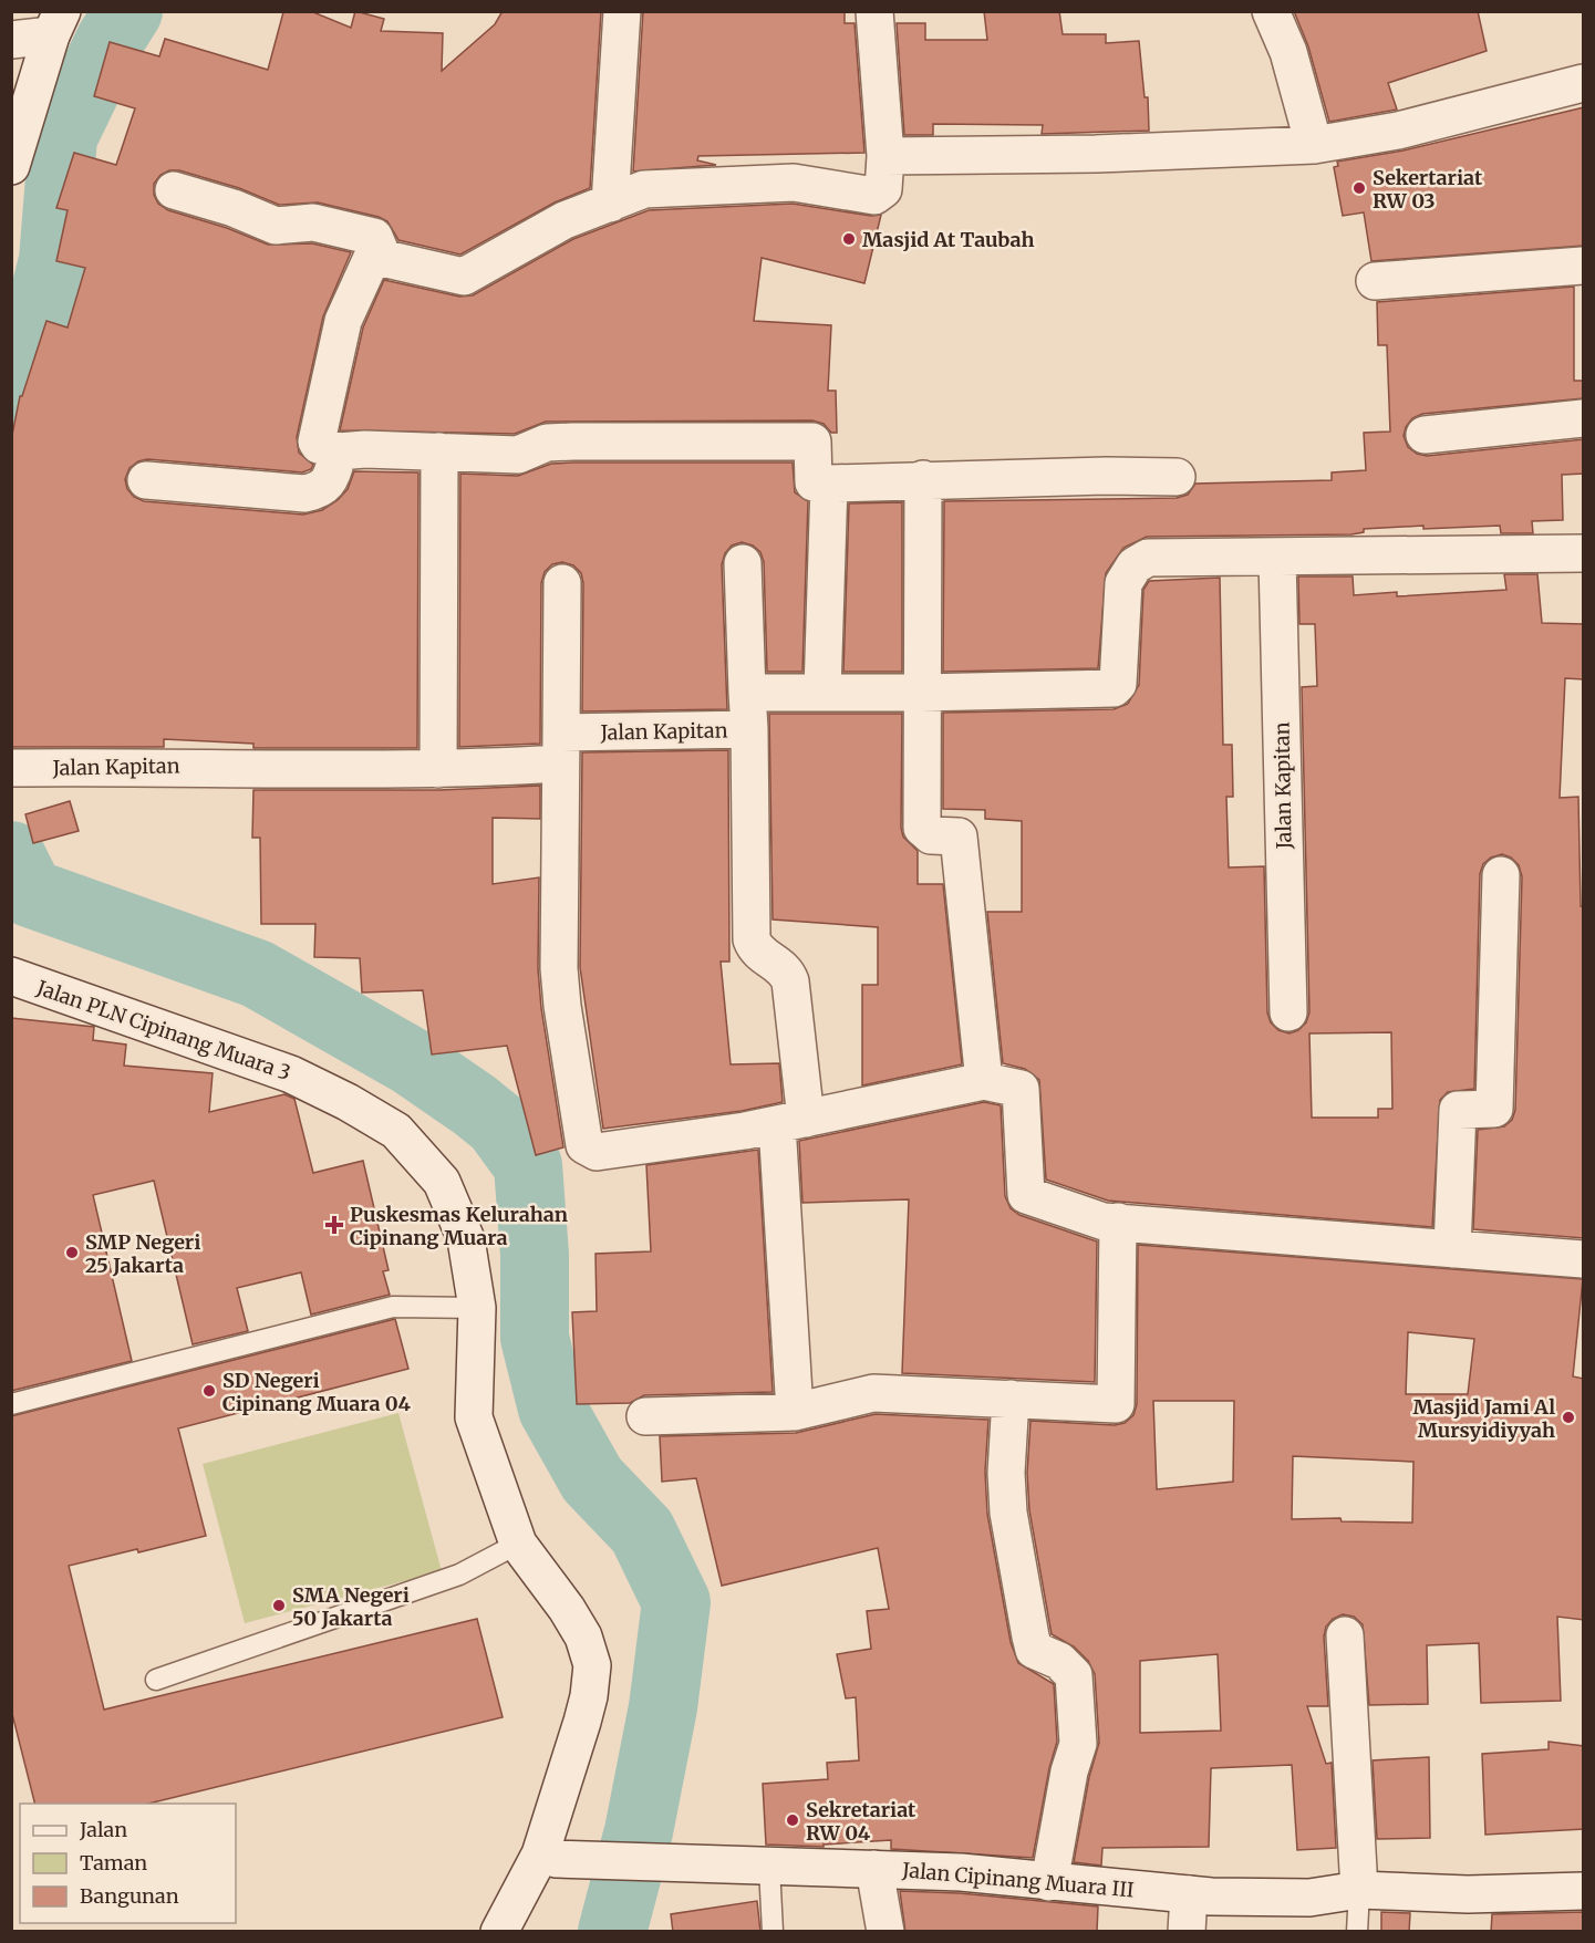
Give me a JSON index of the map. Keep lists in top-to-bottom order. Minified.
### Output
{"streets":{"street":["Jalan Kapitan","Jalan PLN Cipinang Muara 3","Jalan Cipinang Muara III"]},"crossings":[["Jalan PLN Cipinang Muara 3","Jalan Cipinang Muara III"]],"places":{"other":["Sekertariat RW 03","Masjid At Taubah","SMP Negeri 25 Jakarta","SD Negeri Cipinang Muara 04","Masjid Jami Al Mursyidiyyah","SMA Negeri 50 Jakarta","Sekretariat RW 04"],"health":["Puskesmas Kelurahan Cipinang Muara"]},"legend":["Jalan","Taman","Bangunan"]}
